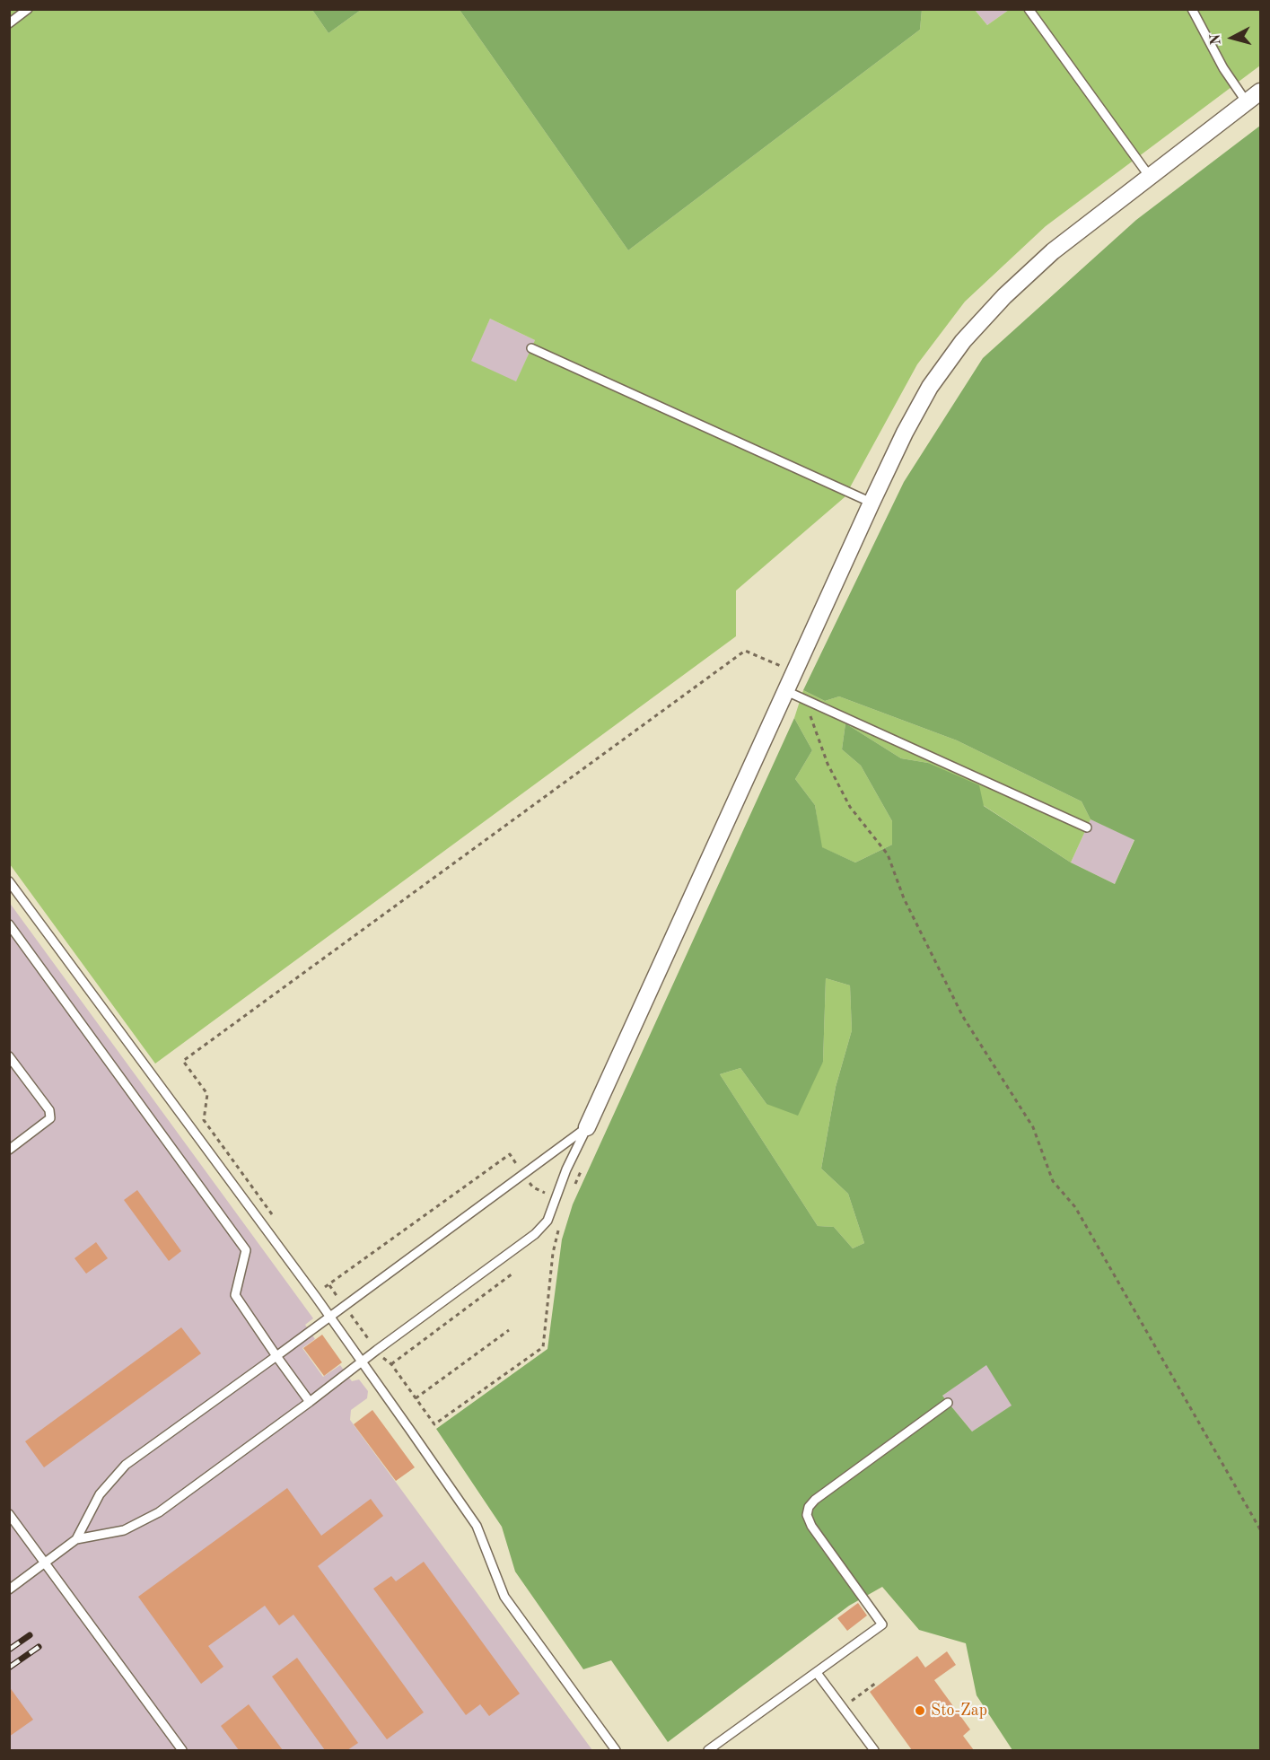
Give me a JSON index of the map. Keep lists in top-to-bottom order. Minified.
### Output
{"places":["Sto-Zap"],"north":"left"}
